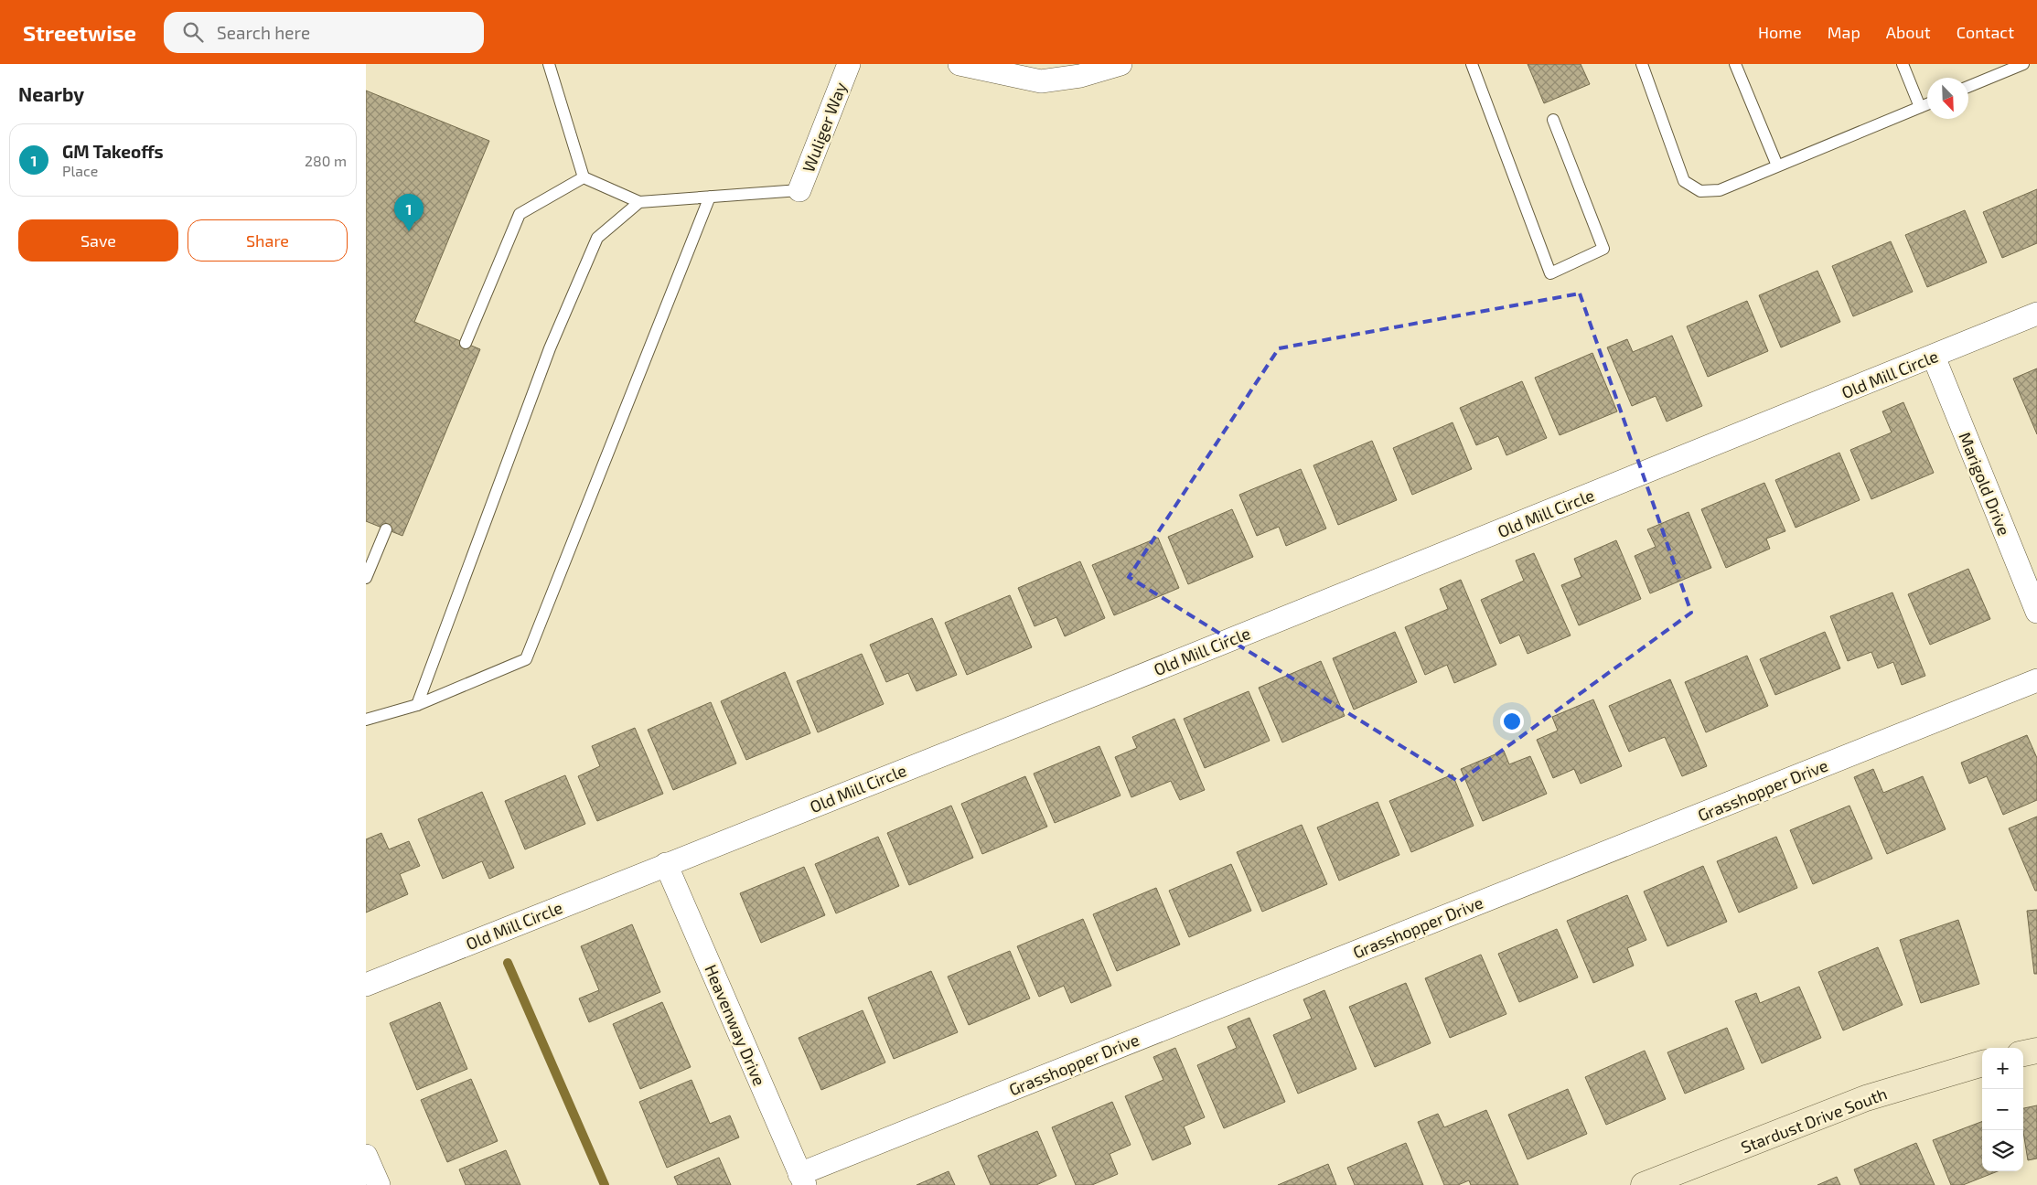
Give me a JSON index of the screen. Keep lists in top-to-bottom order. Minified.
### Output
{"streets":{"street":["Wuliger Way","Old Mill Circle","Marigold Drive","Grasshopper Drive","Heavenway Drive","Stardust Drive South"]},"crossings":[["Old Mill Circle","Marigold Drive"],["Old Mill Circle","Heavenway Drive"],["Grasshopper Drive","Heavenway Drive"]],"north":"bottom right","page":{"header":"Streetwise","search":"Search here","nav":["Home","Map","About","Contact"],"heading":"Nearby","list":[{"mark":"1","name":"GM Takeoffs","note":"Place","value":"280 m"}],"pins":"1","buttons":["Save","Share"],"map_buttons":["+","−"]}}
